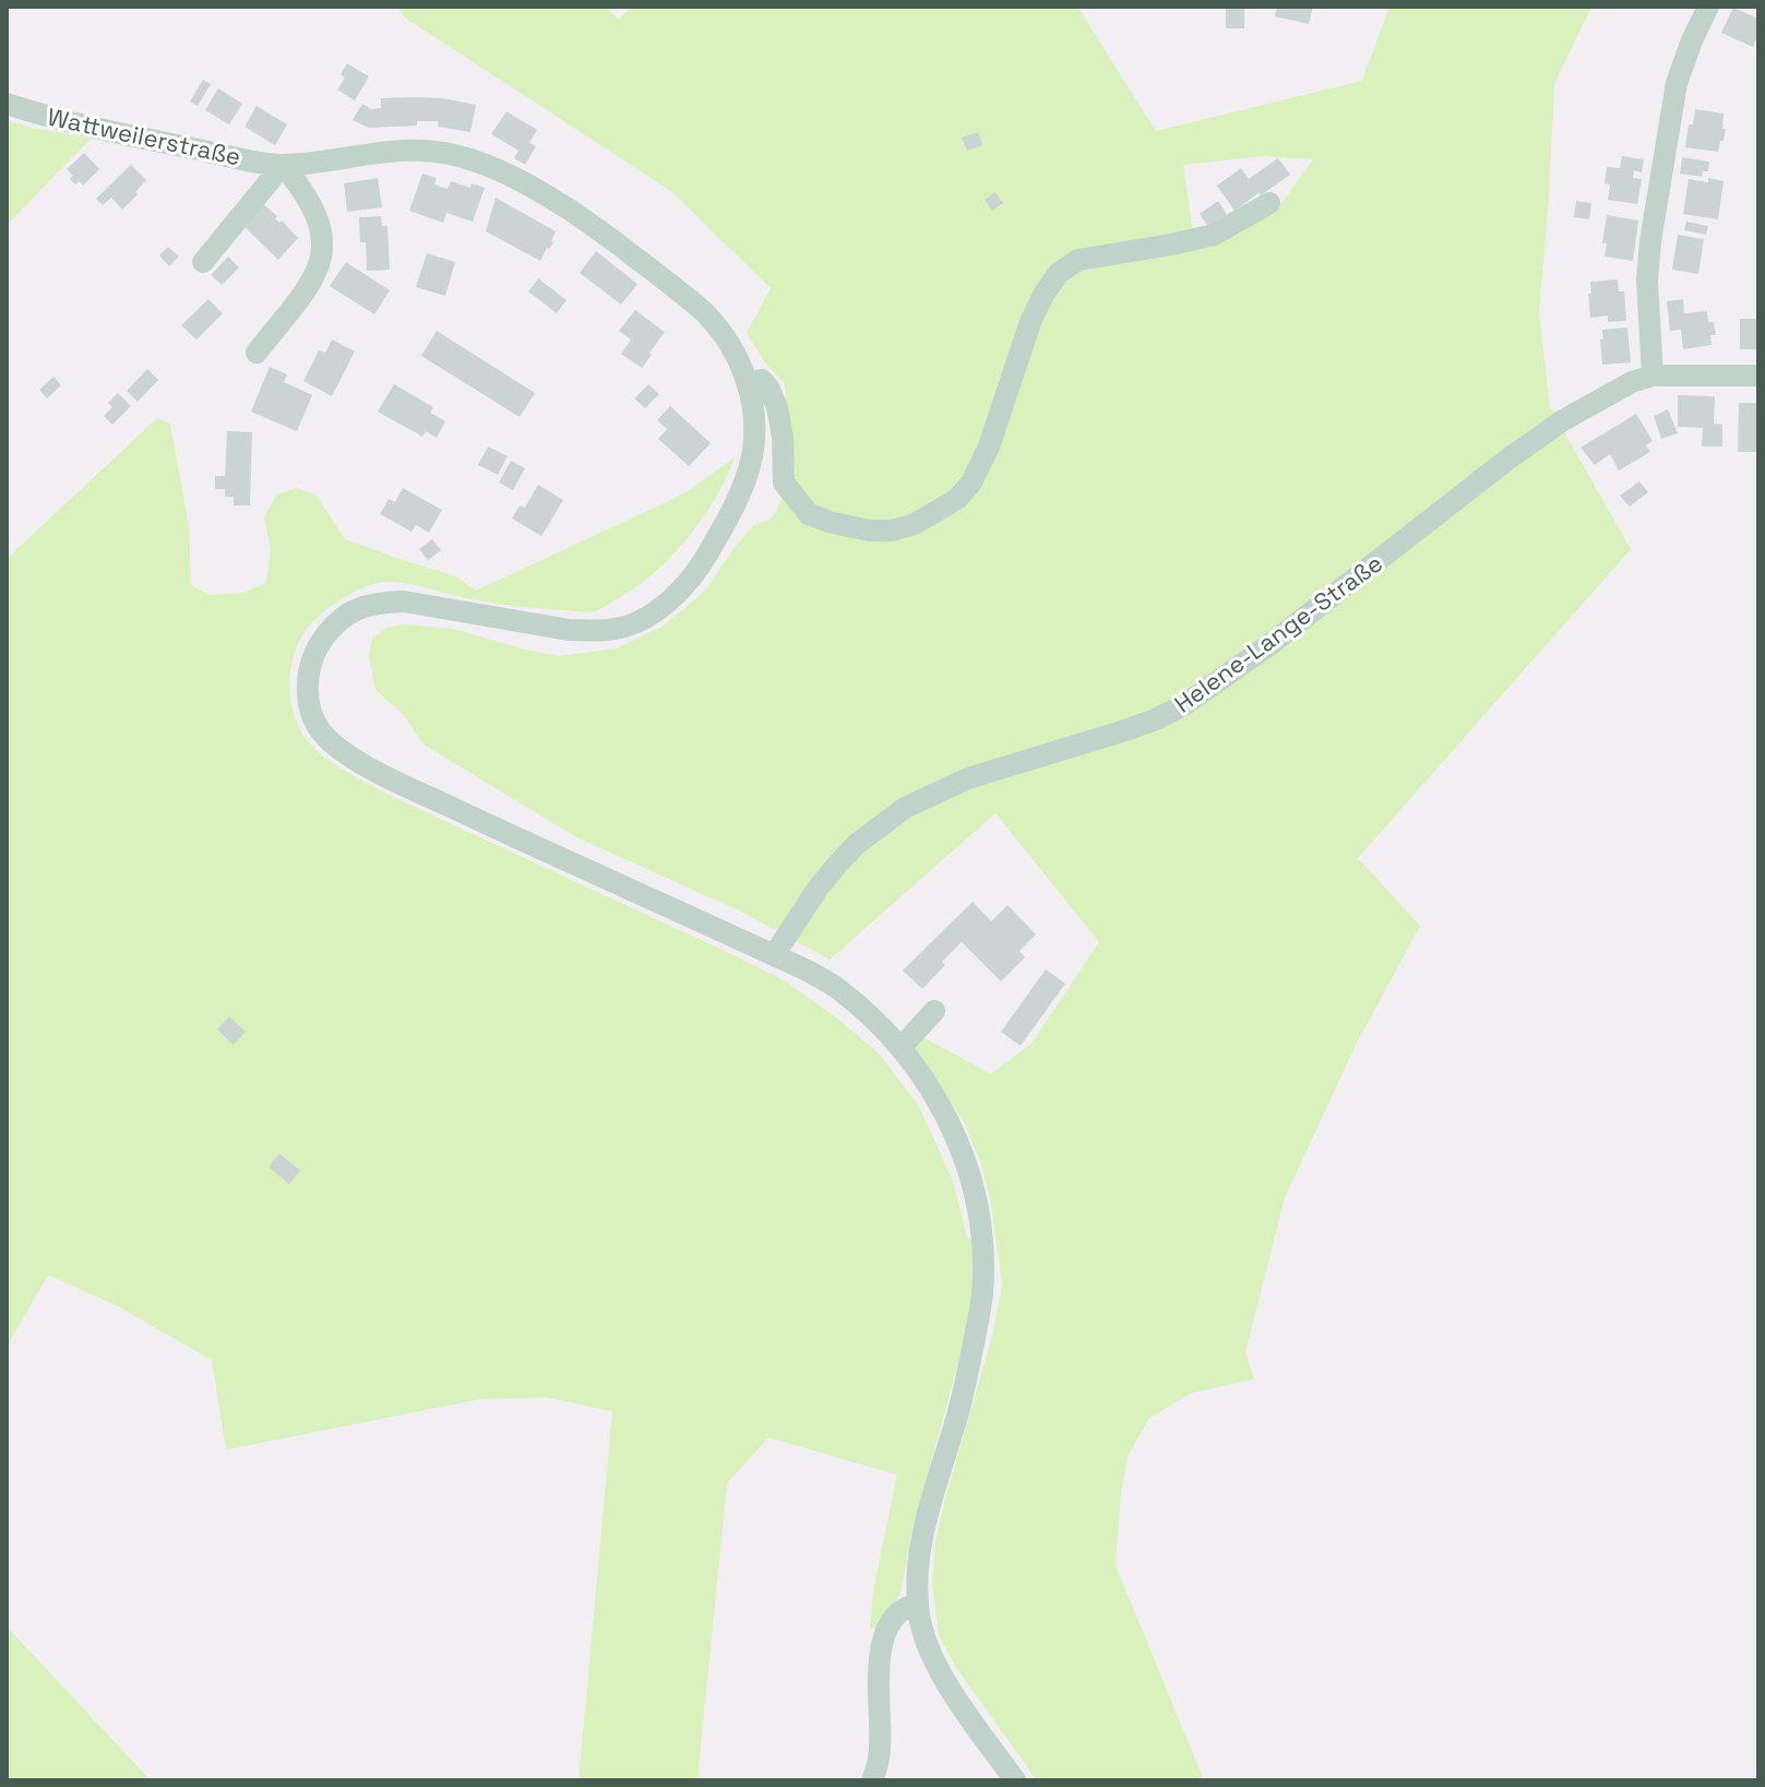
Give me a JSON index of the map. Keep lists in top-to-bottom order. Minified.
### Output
{"streets":{"street":["Wattweilerstraße","Helene-Lange-Straße"]},"crossings":[["Wattweilerstraße","Helene-Lange-Straße"]]}
